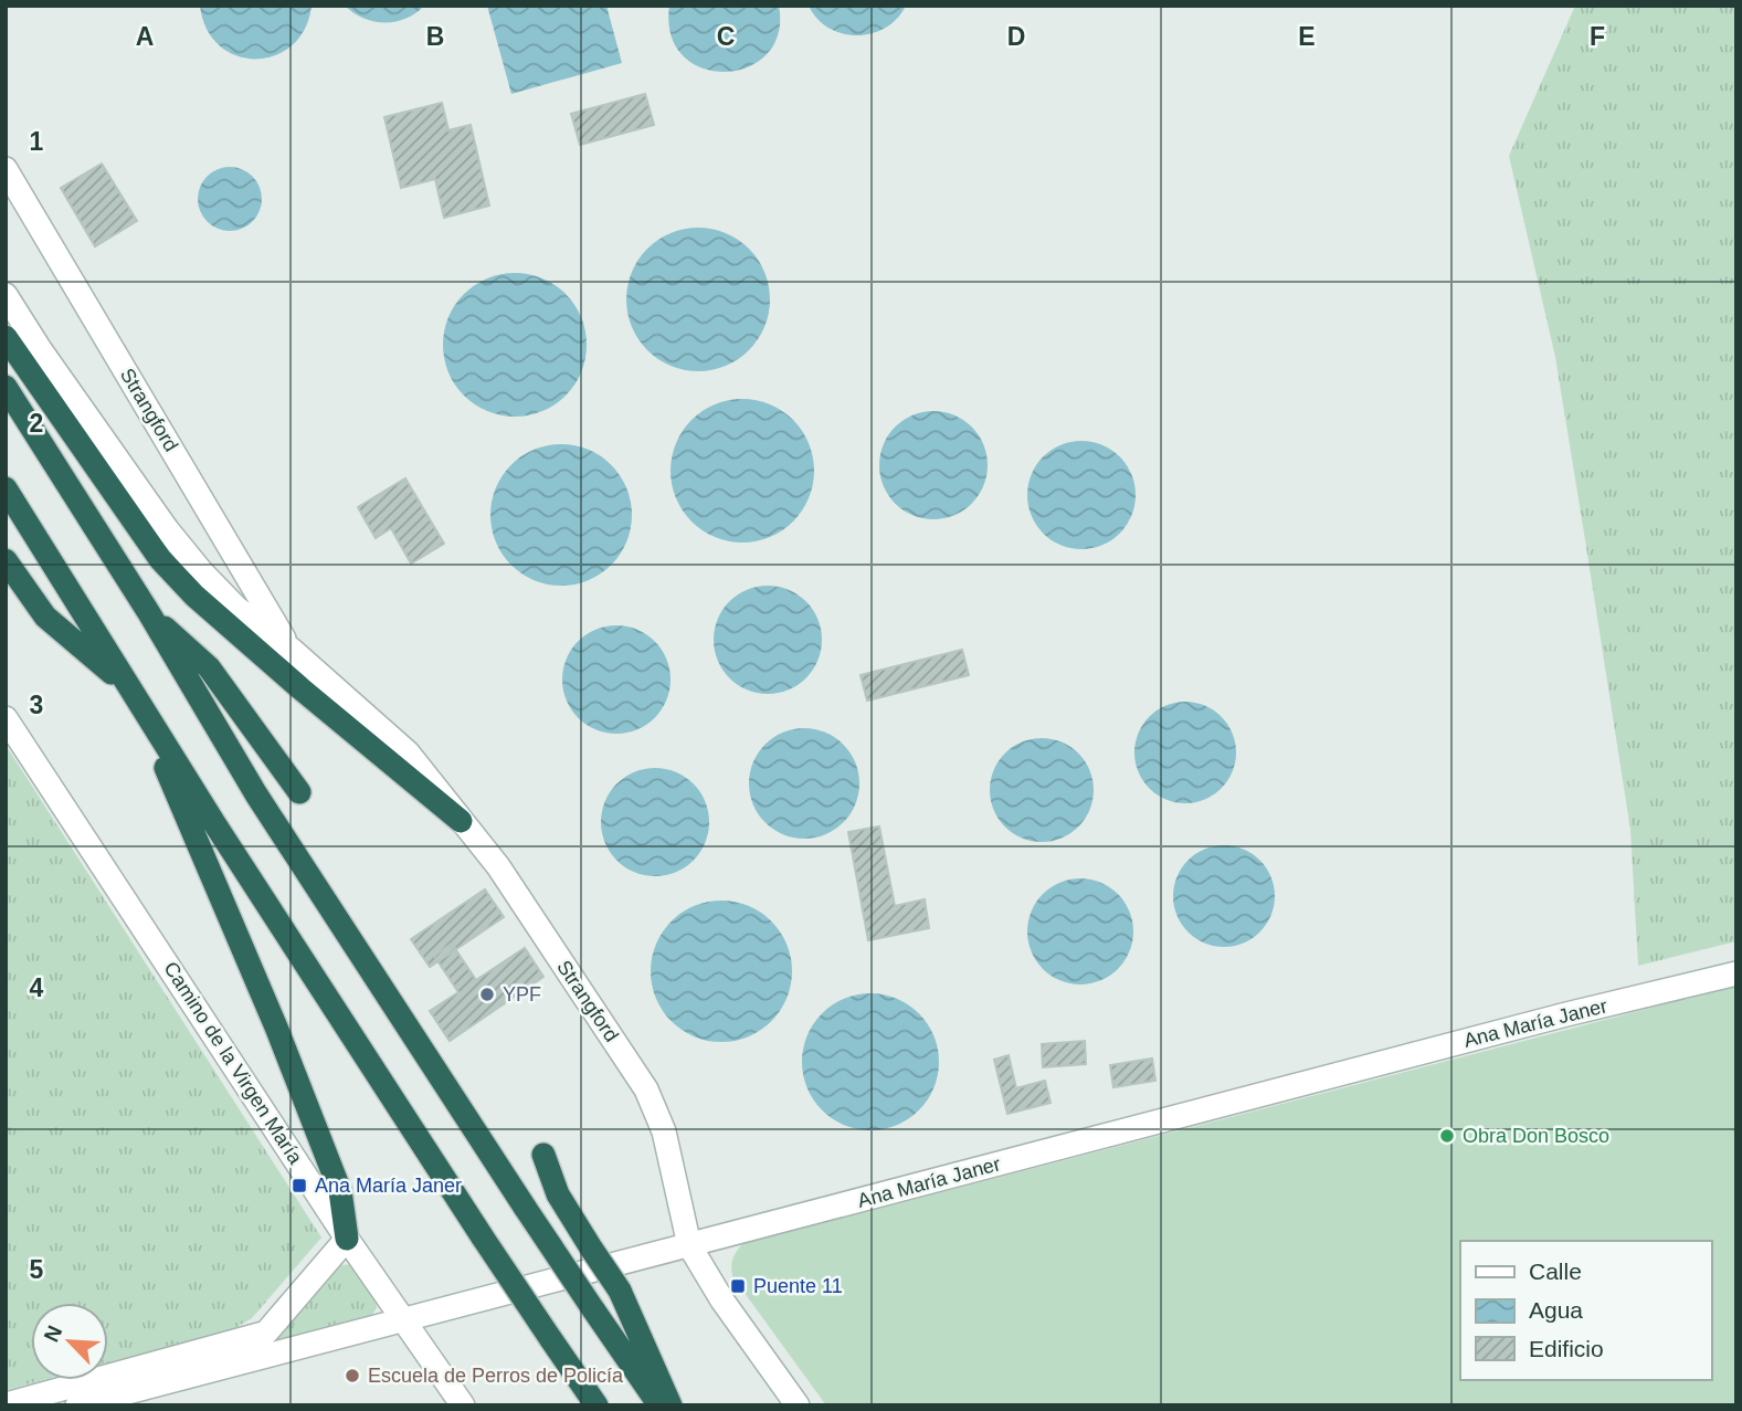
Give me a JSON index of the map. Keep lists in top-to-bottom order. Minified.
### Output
{"streets":{"street":["Strangford","Ana María Janer","Camino de la Virgen María"]},"crossings":[["Strangford","Ana María Janer"],["Ana María Janer","Camino de la Virgen María"]],"places":{"other":["YPF","Obra Don Bosco","Escuela de Perros de Policía"],"transit":["Ana María Janer","Puente 11"]},"legend":["Calle","Agua","Edificio"],"north":"top left","grid":{"columns":["A","B","C","D","E","F"],"rows":["1","2","3","4","5"]}}
